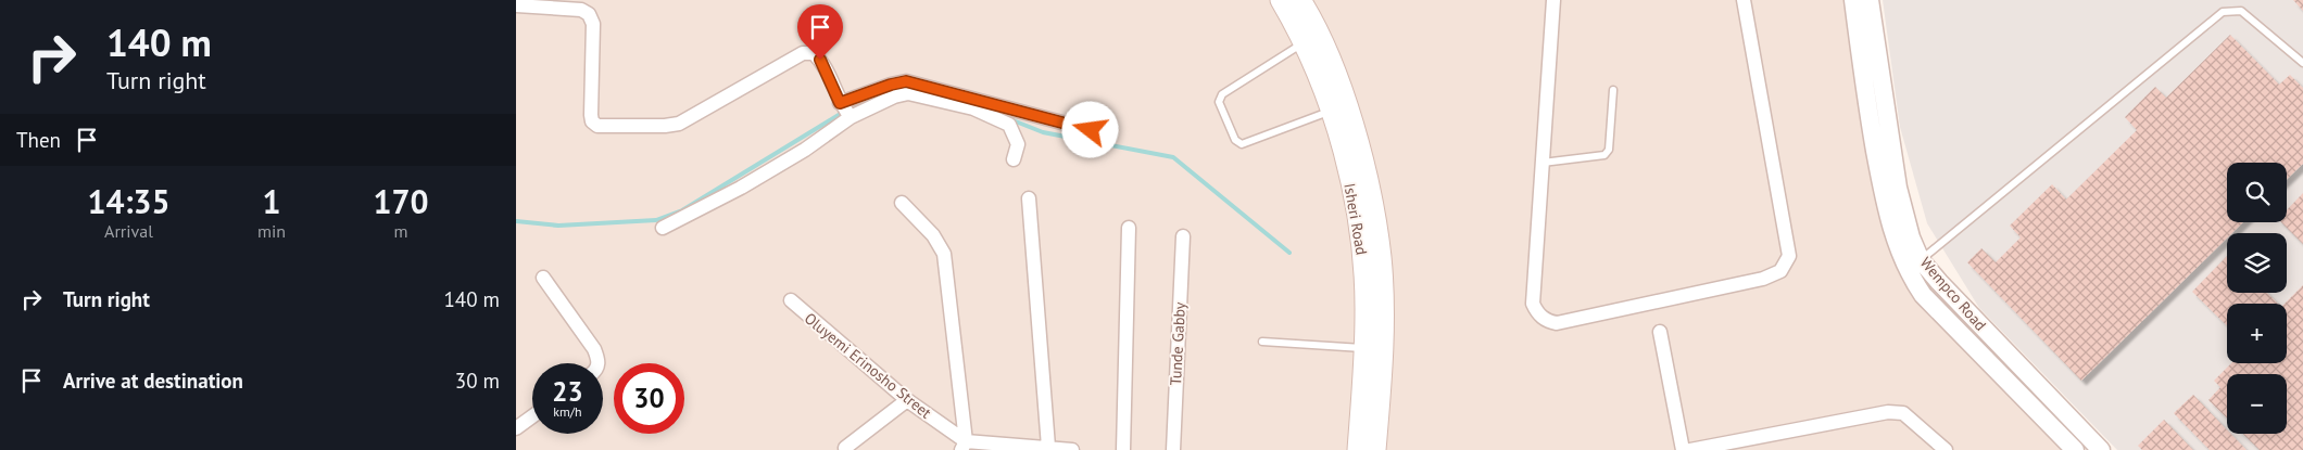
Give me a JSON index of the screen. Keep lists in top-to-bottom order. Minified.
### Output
{"streets":{"main road":["Isheri Road"],"street":["Wempco Road","Tunde Gabby","Oluyemi Erinosho Street"]},"page":{"turn":["140 m","Turn right"],"then":"Then","map_buttons":["+","−"],"eta":["14:35","Arrival","1","min","170","m"],"list":[{"name":"Turn right","value":"140 m"},{"name":"Arrive at destination","value":"30 m"}],"speed":"23 km/h","limit":"30"}}
